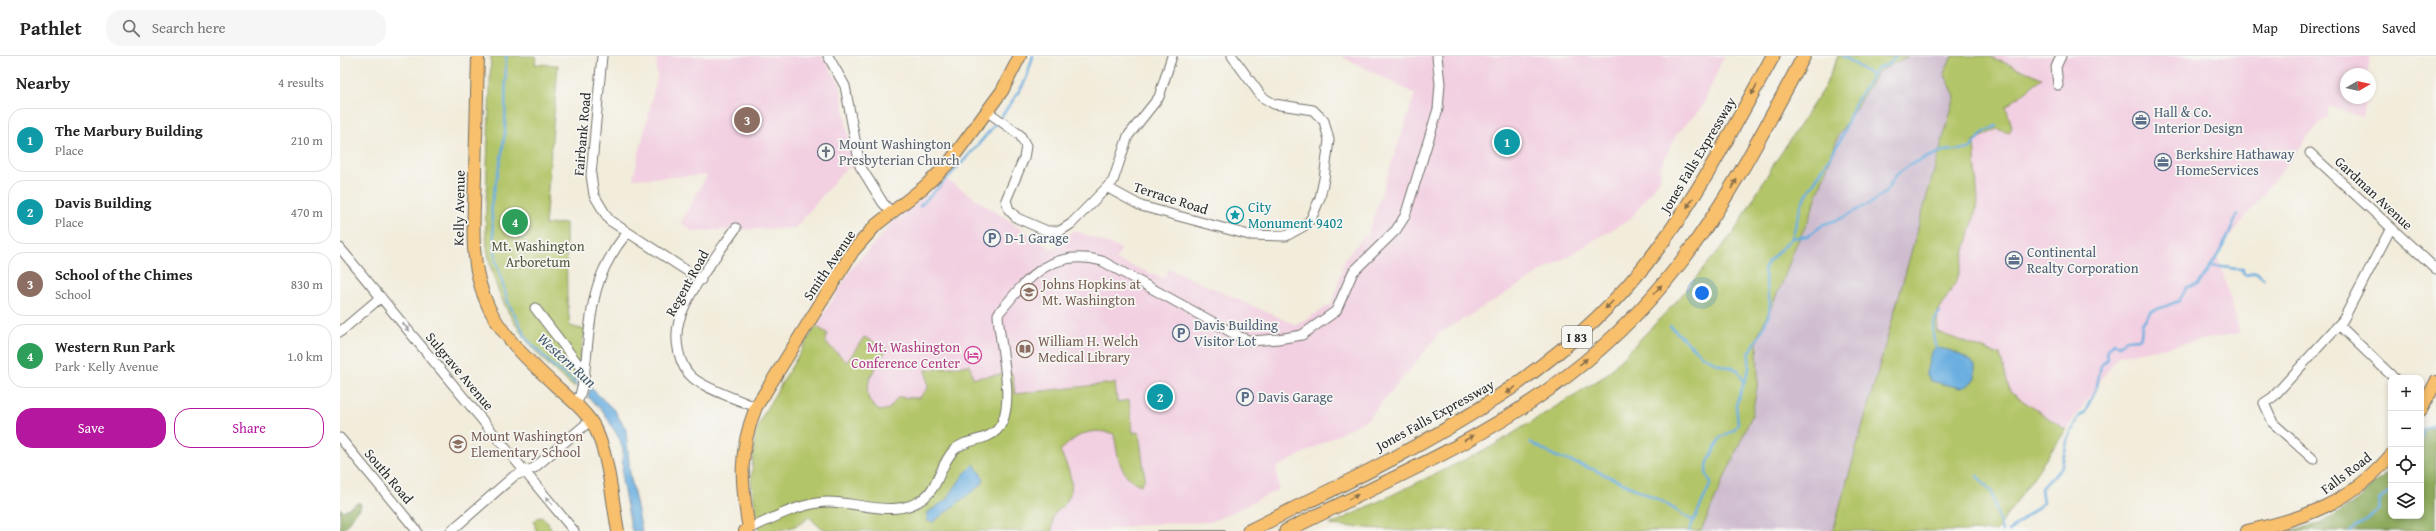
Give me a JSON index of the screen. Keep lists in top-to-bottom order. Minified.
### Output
{"streets":{"highway":["Jones Falls Expressway","I 83"],"main road":["Kelly Avenue","Smith Avenue","Falls Road"],"street":["Fairbank Road","Gardman Avenue","Terrace Road","Regent Road","Sulgrave Avenue","South Road"]},"crossings":[["Fairbank Road","Regent Road"],["Terrace Road","Smith Avenue"],["Smith Avenue","Regent Road"]],"water":["Western Run"],"parks":["Mt. Washington Arboretum"],"places":{"office":["Hall & Co. Interior Design","Berkshire Hathaway HomeServices","Continental Realty Corporation"],"church":["Mount Washington Presbyterian Church"],"place":["City Monument 9402"],"parking":["D-1 Garage","Davis Building Visitor Lot","Davis Garage"],"school or university":["Johns Hopkins at Mt. Washington","Mount Washington Elementary School"],"library":["William H. Welch Medical Library"],"hotel":["Mt. Washington Conference Center"]},"north":"right","page":{"header":"Pathlet","search":"Search here","nav":["Map","Directions","Saved"],"heading":["Nearby","4 results"],"pins":["3","1","4","2"],"list":[{"mark":"1","name":"The Marbury Building","note":"Place","value":"210 m"},{"mark":"2","name":"Davis Building","note":"Place","value":"470 m"},{"mark":"3","name":"School of the Chimes","note":"School","value":"830 m"},{"mark":"4","name":"Western Run Park","note":"Park · Kelly Avenue","value":"1.0 km"}],"map_buttons":["+","−"],"buttons":["Save","Share"]}}
